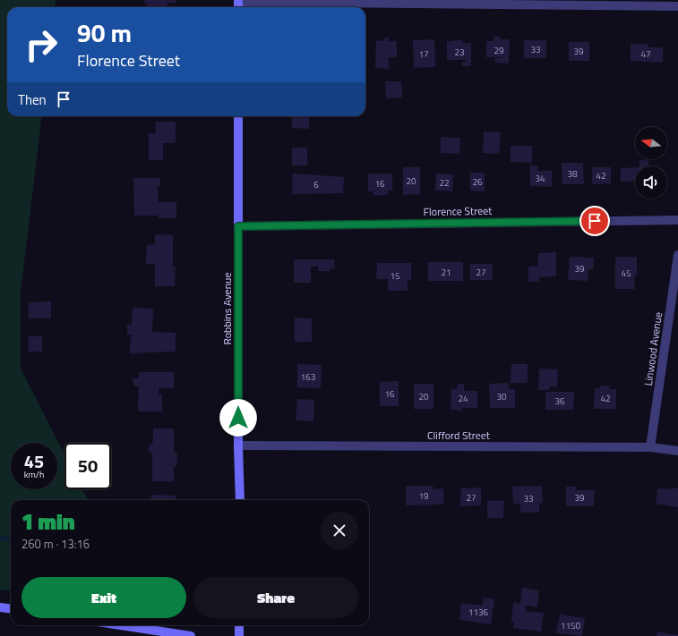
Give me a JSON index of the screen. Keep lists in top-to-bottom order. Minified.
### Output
{"streets":{"main road":["Robbins Avenue"],"street":["Florence Street","Linwood Avenue","Clifford Street"]},"crossings":[["Florence Street","Robbins Avenue"],["Robbins Avenue","Clifford Street"],["Linwood Avenue","Clifford Street"]],"house_numbers":["33","29","39","23","17","47","38","42","34","20","26","22","16","6","39","21","27","45","15","163","16","20","30","24","42","36","19","27","39","33","1136","1150"],"north":"left","page":{"turn":["90 m","Florence Street"],"then":"Then","speed":"45 km/h","limit":"50","heading":["1 min","260 m · 13:16"],"buttons":["Exit","Share"]}}
